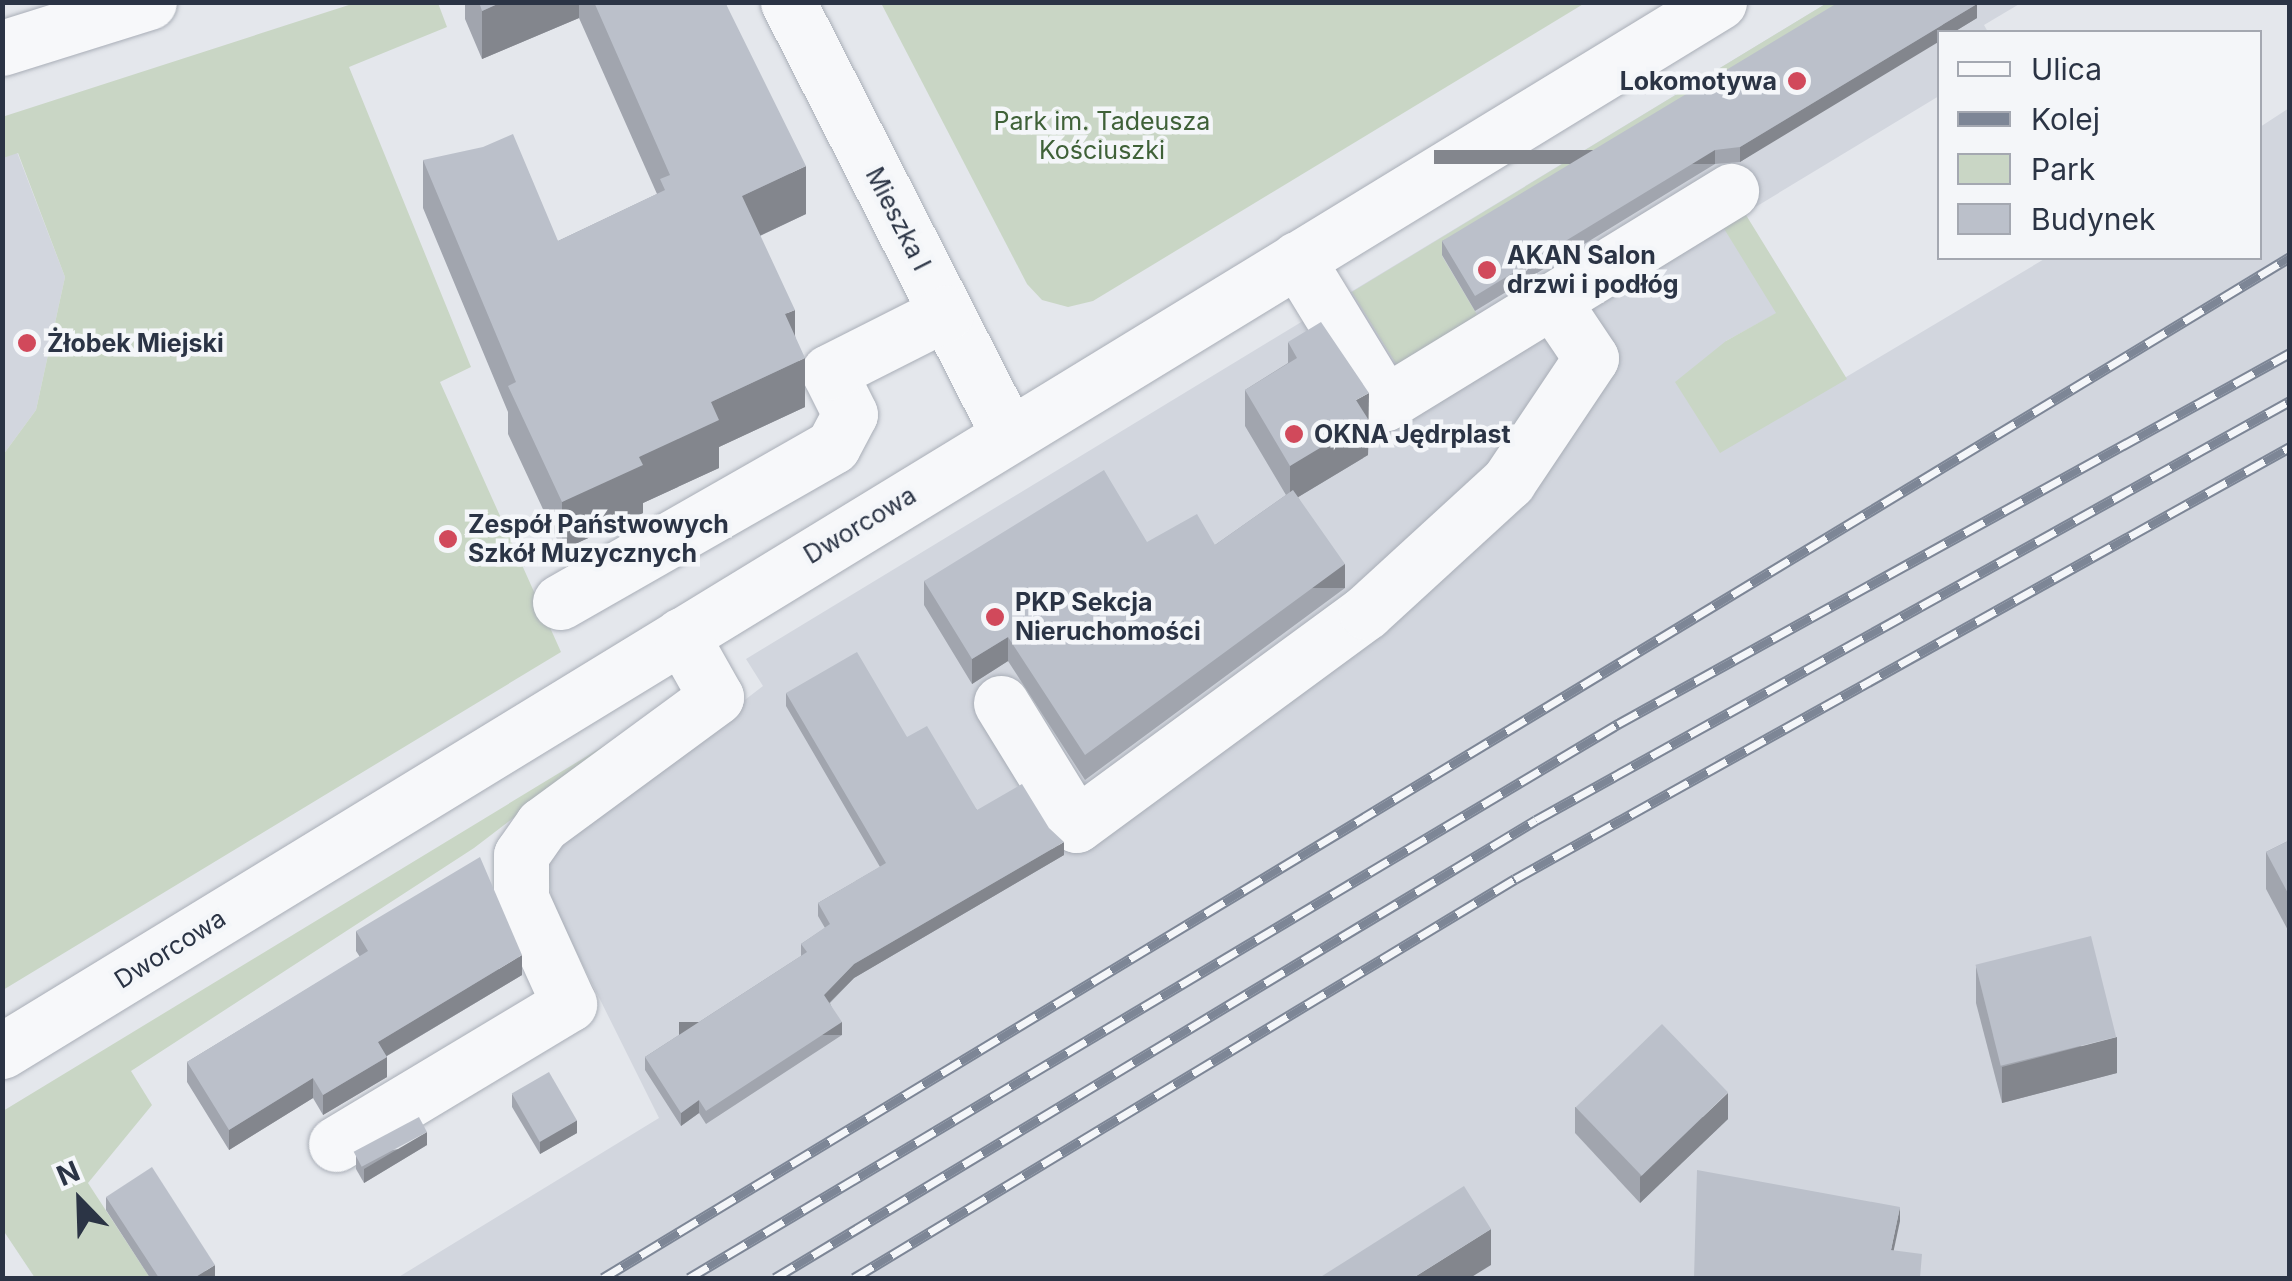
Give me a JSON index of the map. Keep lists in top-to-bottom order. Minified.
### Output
{"streets":{"street":["Mieszka I","Dworcowa"]},"crossings":[["Mieszka I","Dworcowa"]],"parks":["Park im. Tadeusza Kościuszki"],"places":["Lokomotywa","AKAN Salon drzwi i podłóg","Żłobek Miejski","OKNA Jędrplast","Zespół Państwowych Szkół Muzycznych","PKP Sekcja Nieruchomości"],"legend":["Ulica","Kolej","Park","Budynek"],"north":"top left"}
